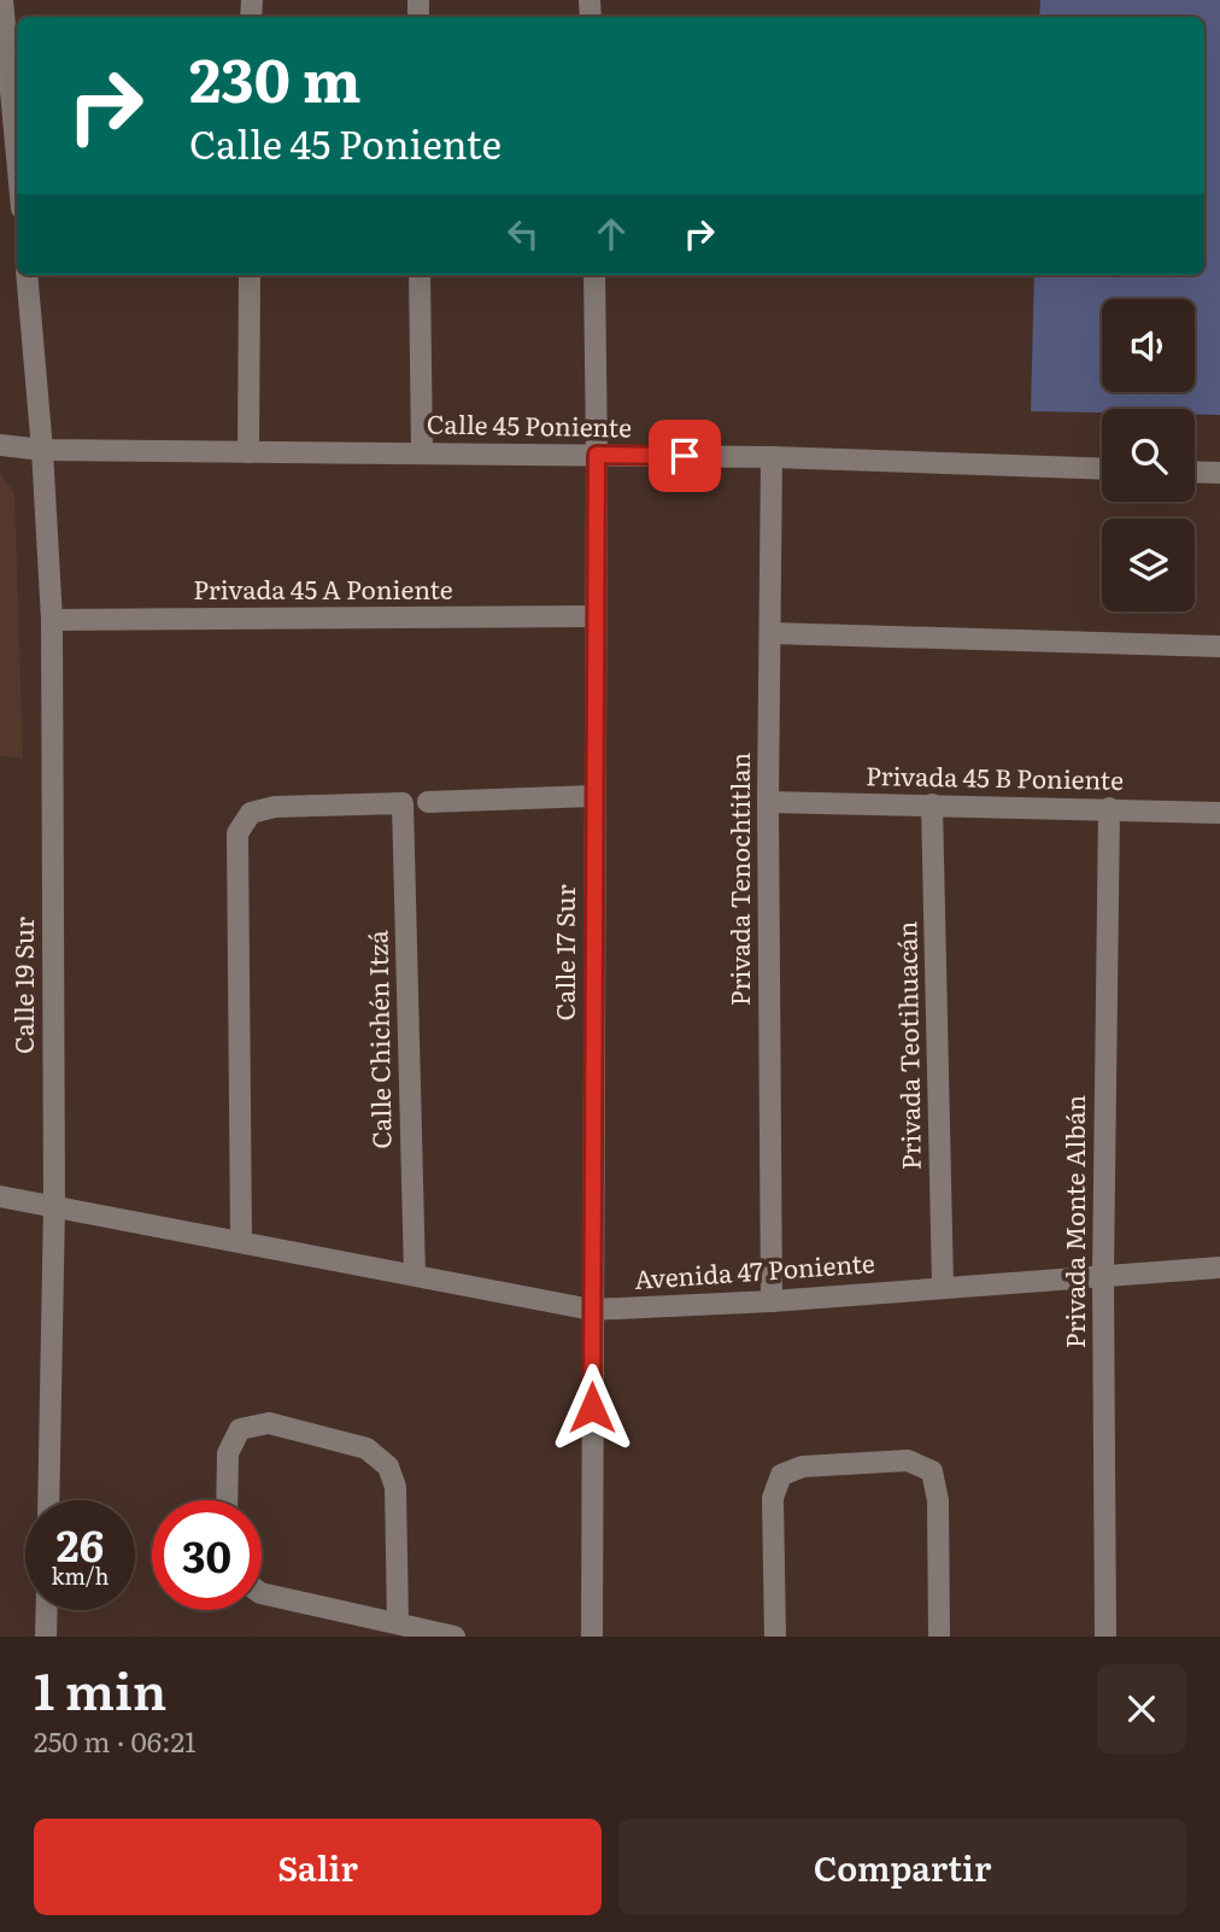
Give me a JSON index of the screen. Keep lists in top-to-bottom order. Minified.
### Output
{"streets":{"street":["Calle 45 Poniente","Privada 45 A Poniente","Privada 45 B Poniente","Privada Tenochtitlan","Calle 17 Sur","Calle 19 Sur","Calle Chichén Itzá","Privada Teotihuacán","Privada Monte Albán","Avenida 47 Poniente"]},"crossings":[["Calle 45 Poniente","Privada Tenochtitlan"],["Calle 45 Poniente","Calle 17 Sur"],["Calle 45 Poniente","Calle 19 Sur"],["Privada 45 A Poniente","Calle 17 Sur"],["Privada 45 A Poniente","Calle 19 Sur"],["Privada 45 B Poniente","Privada Tenochtitlan"],["Privada 45 B Poniente","Privada Teotihuacán"],["Privada 45 B Poniente","Privada Monte Albán"],["Privada Tenochtitlan","Avenida 47 Poniente"],["Calle 17 Sur","Avenida 47 Poniente"],["Calle 19 Sur","Avenida 47 Poniente"],["Calle Chichén Itzá","Avenida 47 Poniente"],["Privada Teotihuacán","Avenida 47 Poniente"],["Privada Monte Albán","Avenida 47 Poniente"]],"page":{"turn":["230 m","Calle 45 Poniente"],"speed":"26 km/h","limit":"30","heading":["1 min","250 m · 06:21"],"buttons":["Salir","Compartir"]}}
